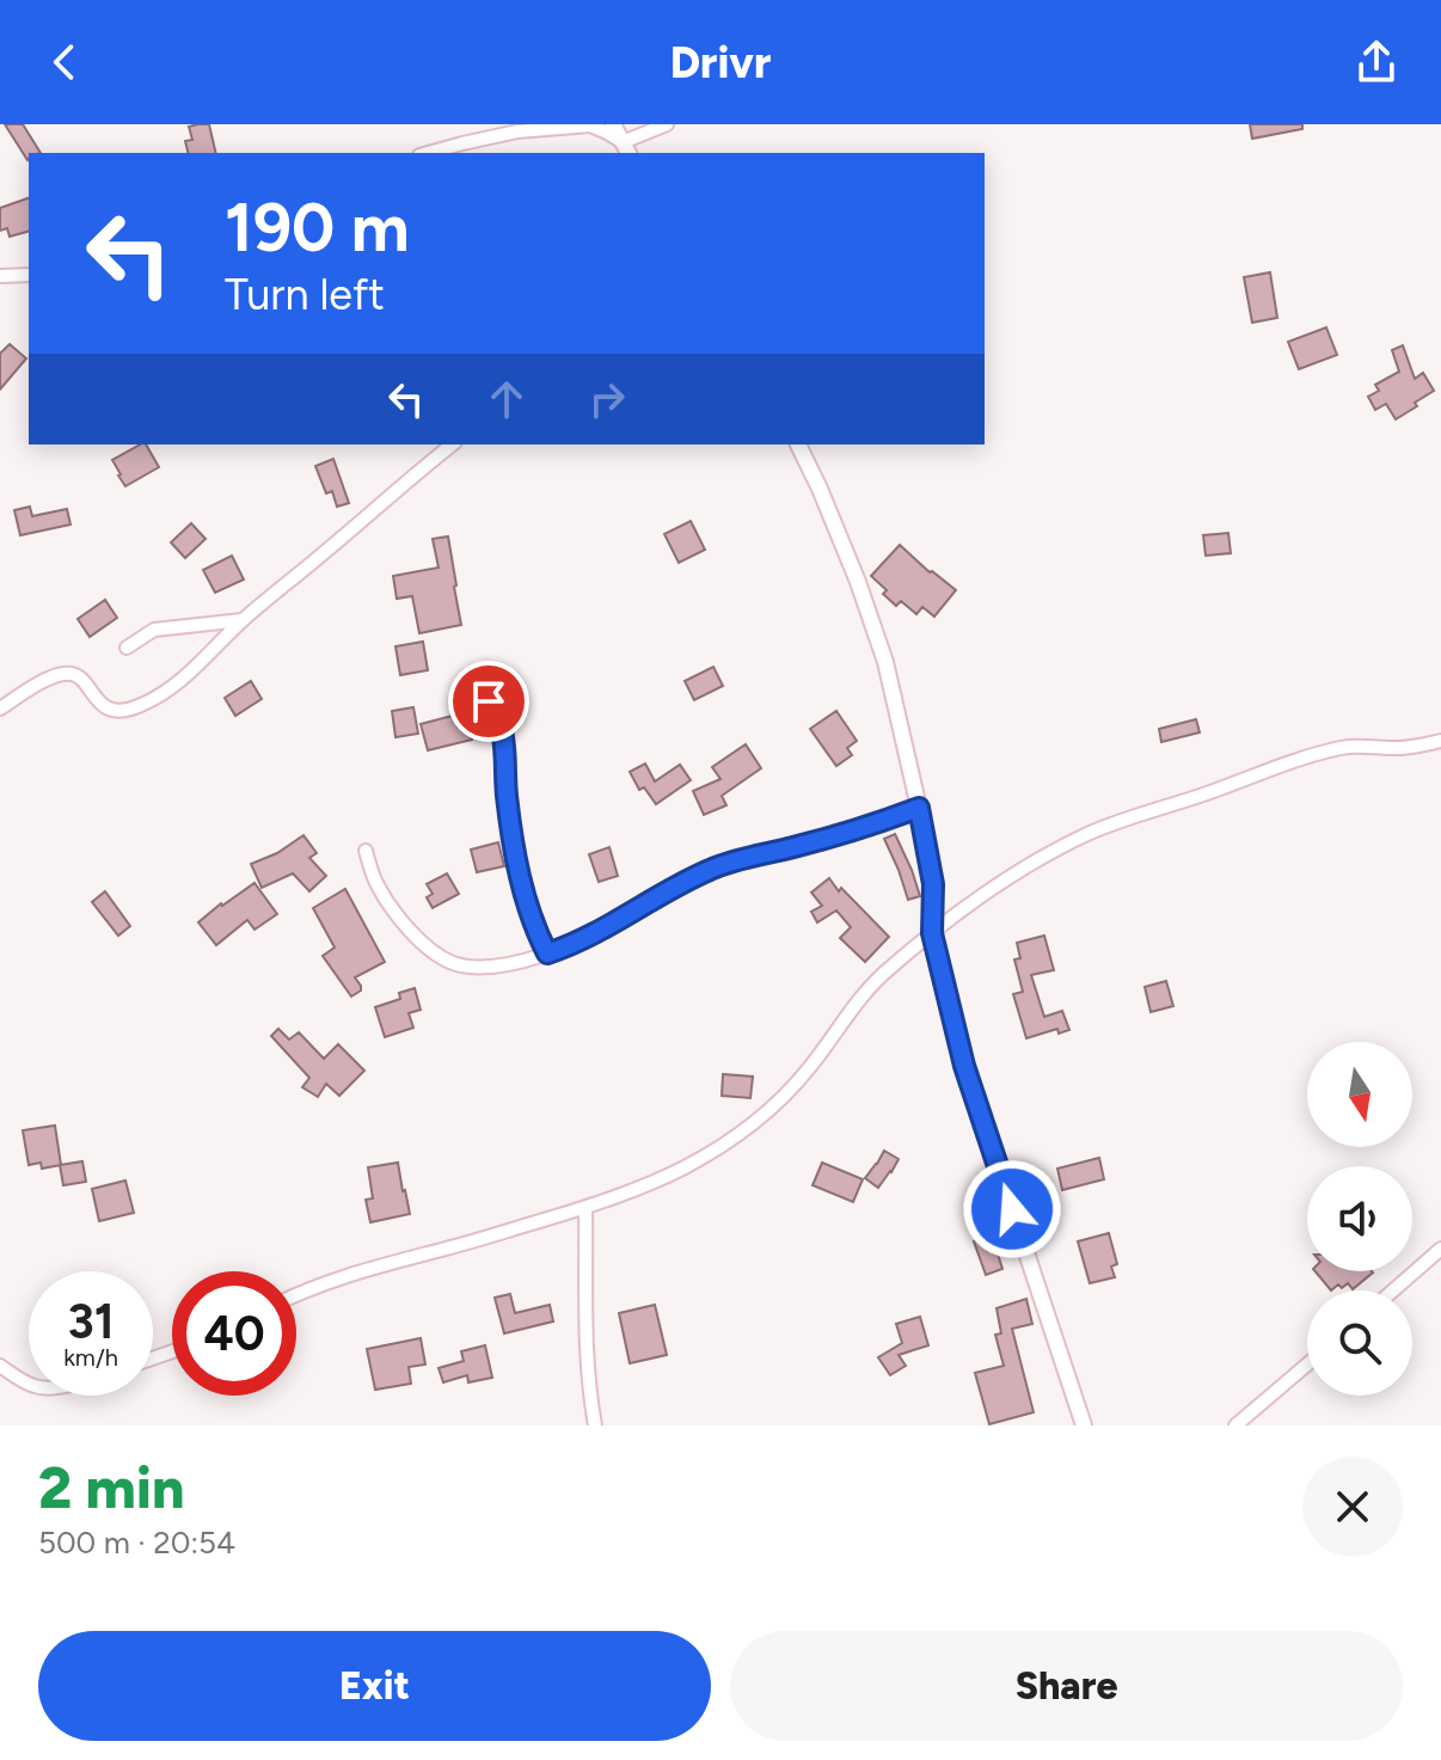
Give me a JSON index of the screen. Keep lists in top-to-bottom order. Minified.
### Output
{"north":"bottom","page":{"header":"Drivr","turn":["190 m","Turn left"],"speed":"31 km/h","limit":"40","heading":["2 min","500 m · 20:54"],"buttons":["Exit","Share"]}}
